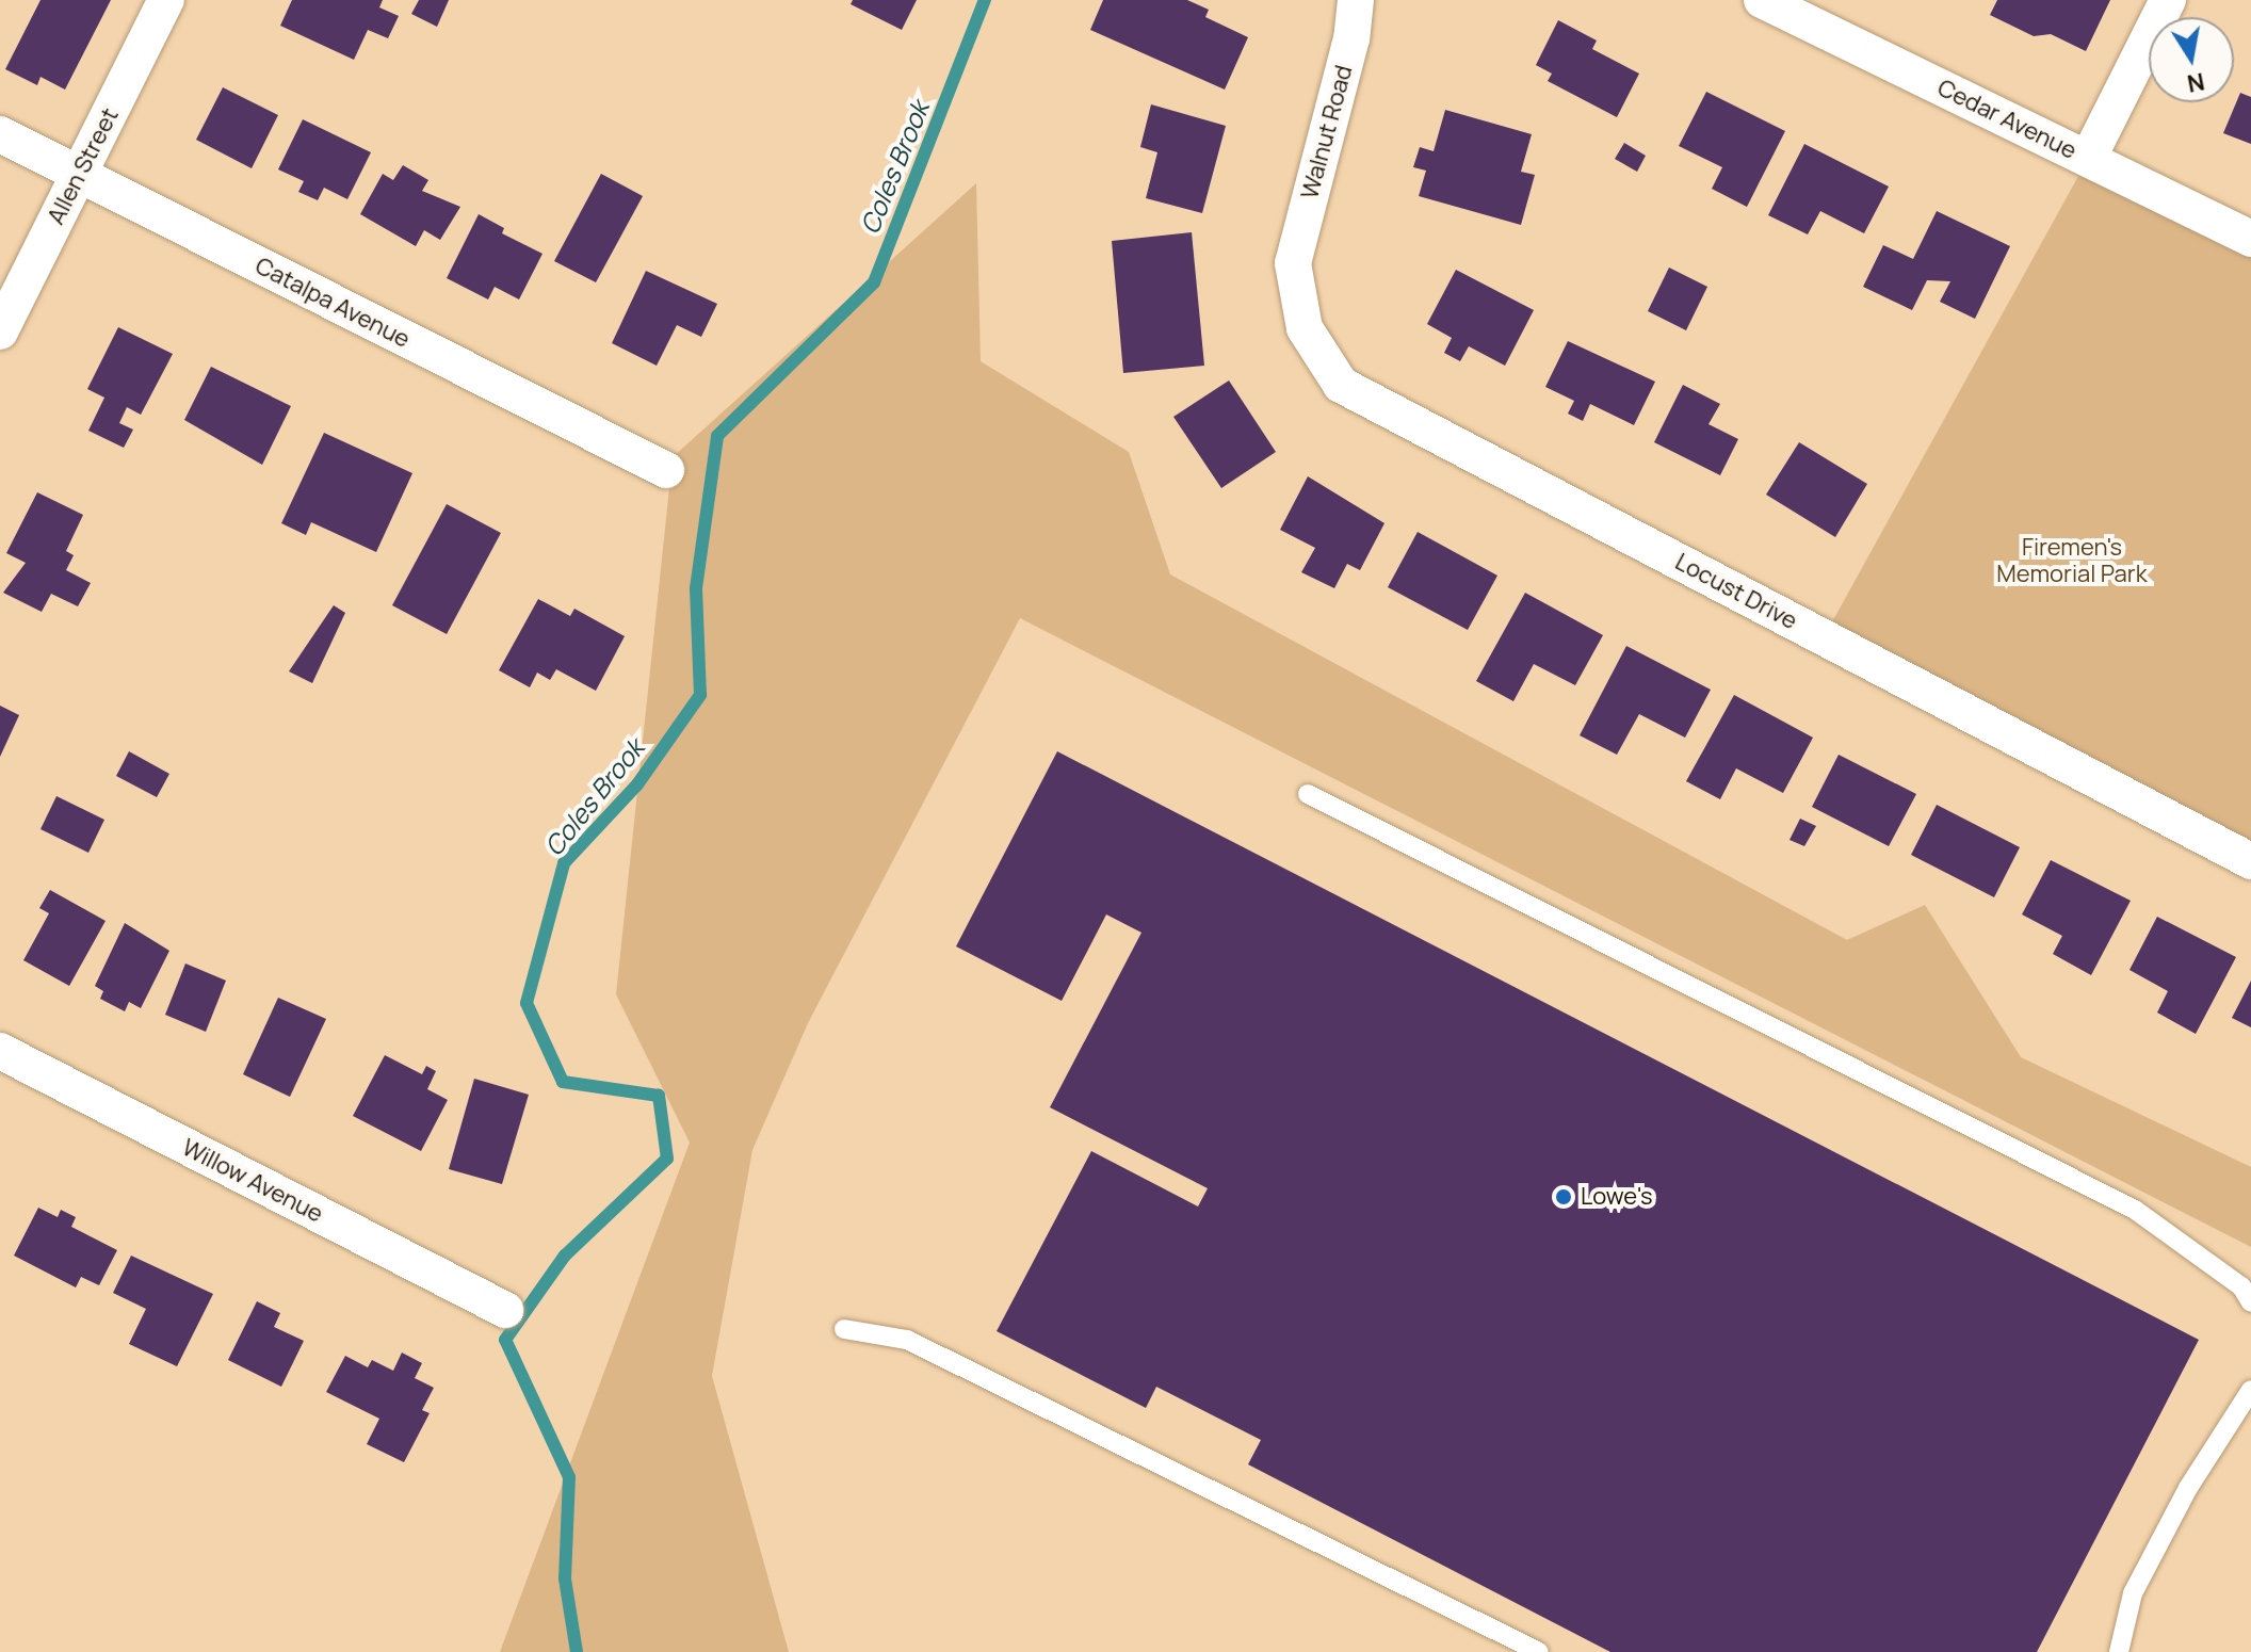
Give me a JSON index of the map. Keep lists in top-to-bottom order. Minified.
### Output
{"streets":{"street":["Cedar Avenue","Walnut Road","Allen Street","Catalpa Avenue","Locust Drive","Willow Avenue"]},"crossings":[["Walnut Road","Locust Drive"],["Allen Street","Catalpa Avenue"]],"water":["Coles Brook"],"parks":["Firemen's Memorial Park"],"places":["Lowe's"],"north":"bottom"}
